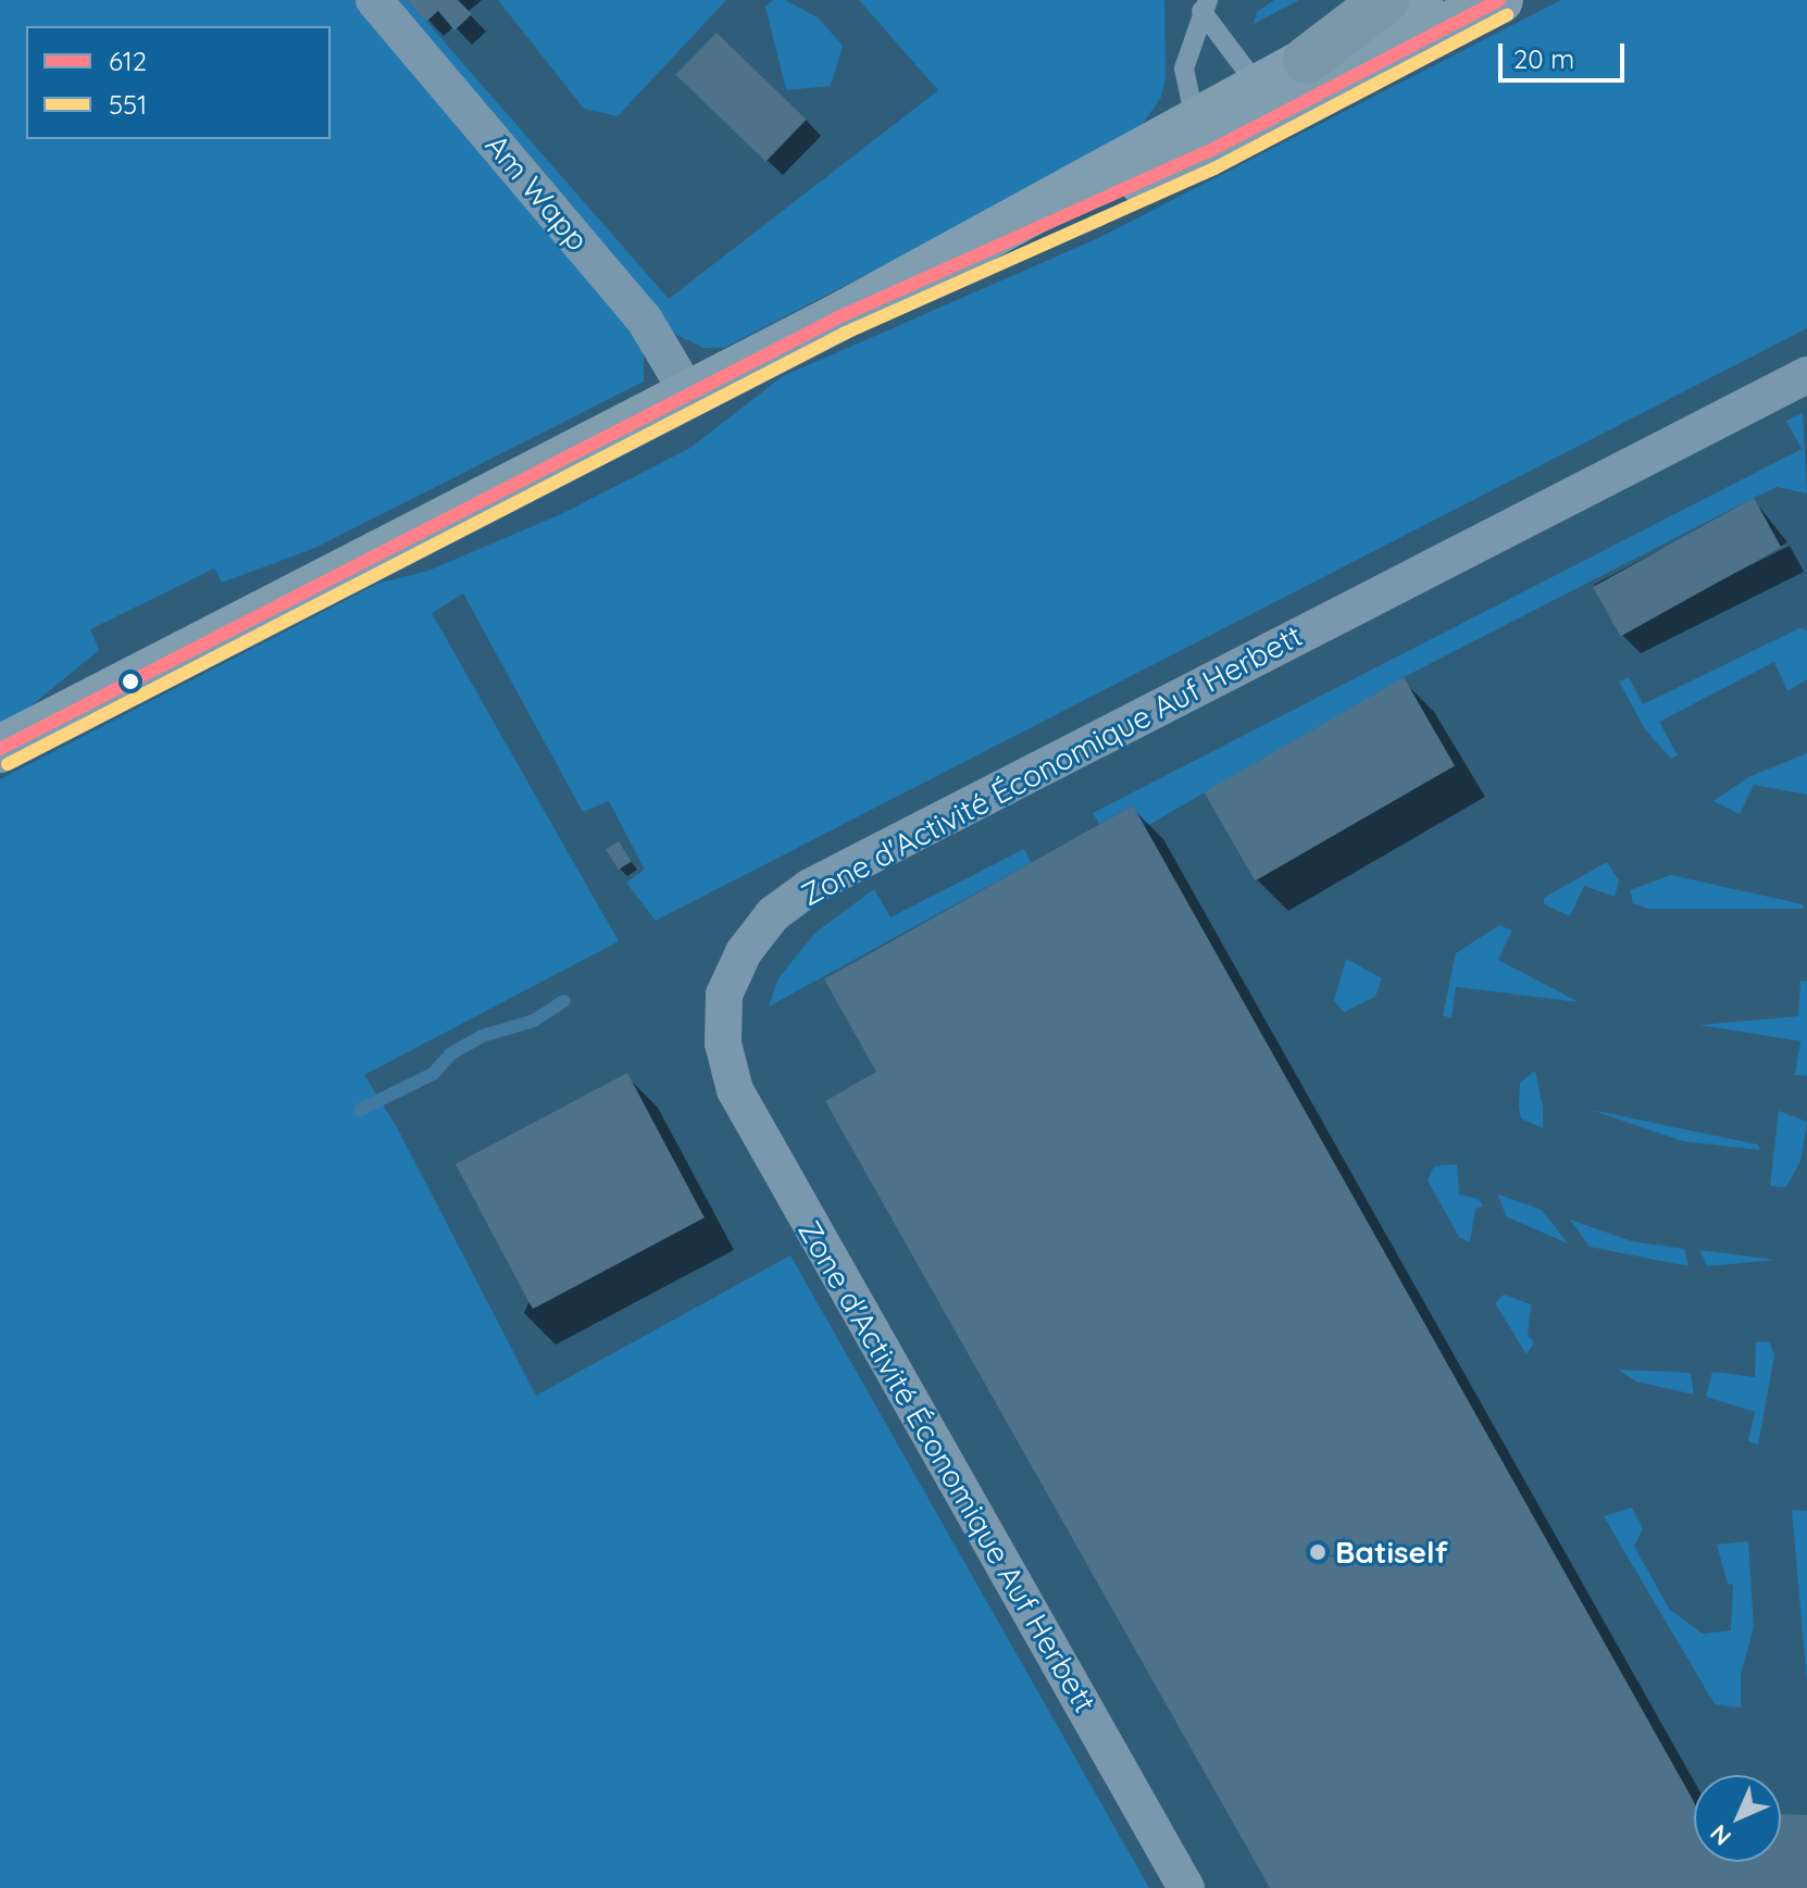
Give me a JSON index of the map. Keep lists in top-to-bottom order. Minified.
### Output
{"streets":{"street":["Am Wapp","Zone d'Activité Économique Auf Herbett"]},"places":["Batiself"],"lines":["transit line 612","transit line 551"],"legend":["612","551"],"scale_bar":"20 m","north":"bottom left"}
